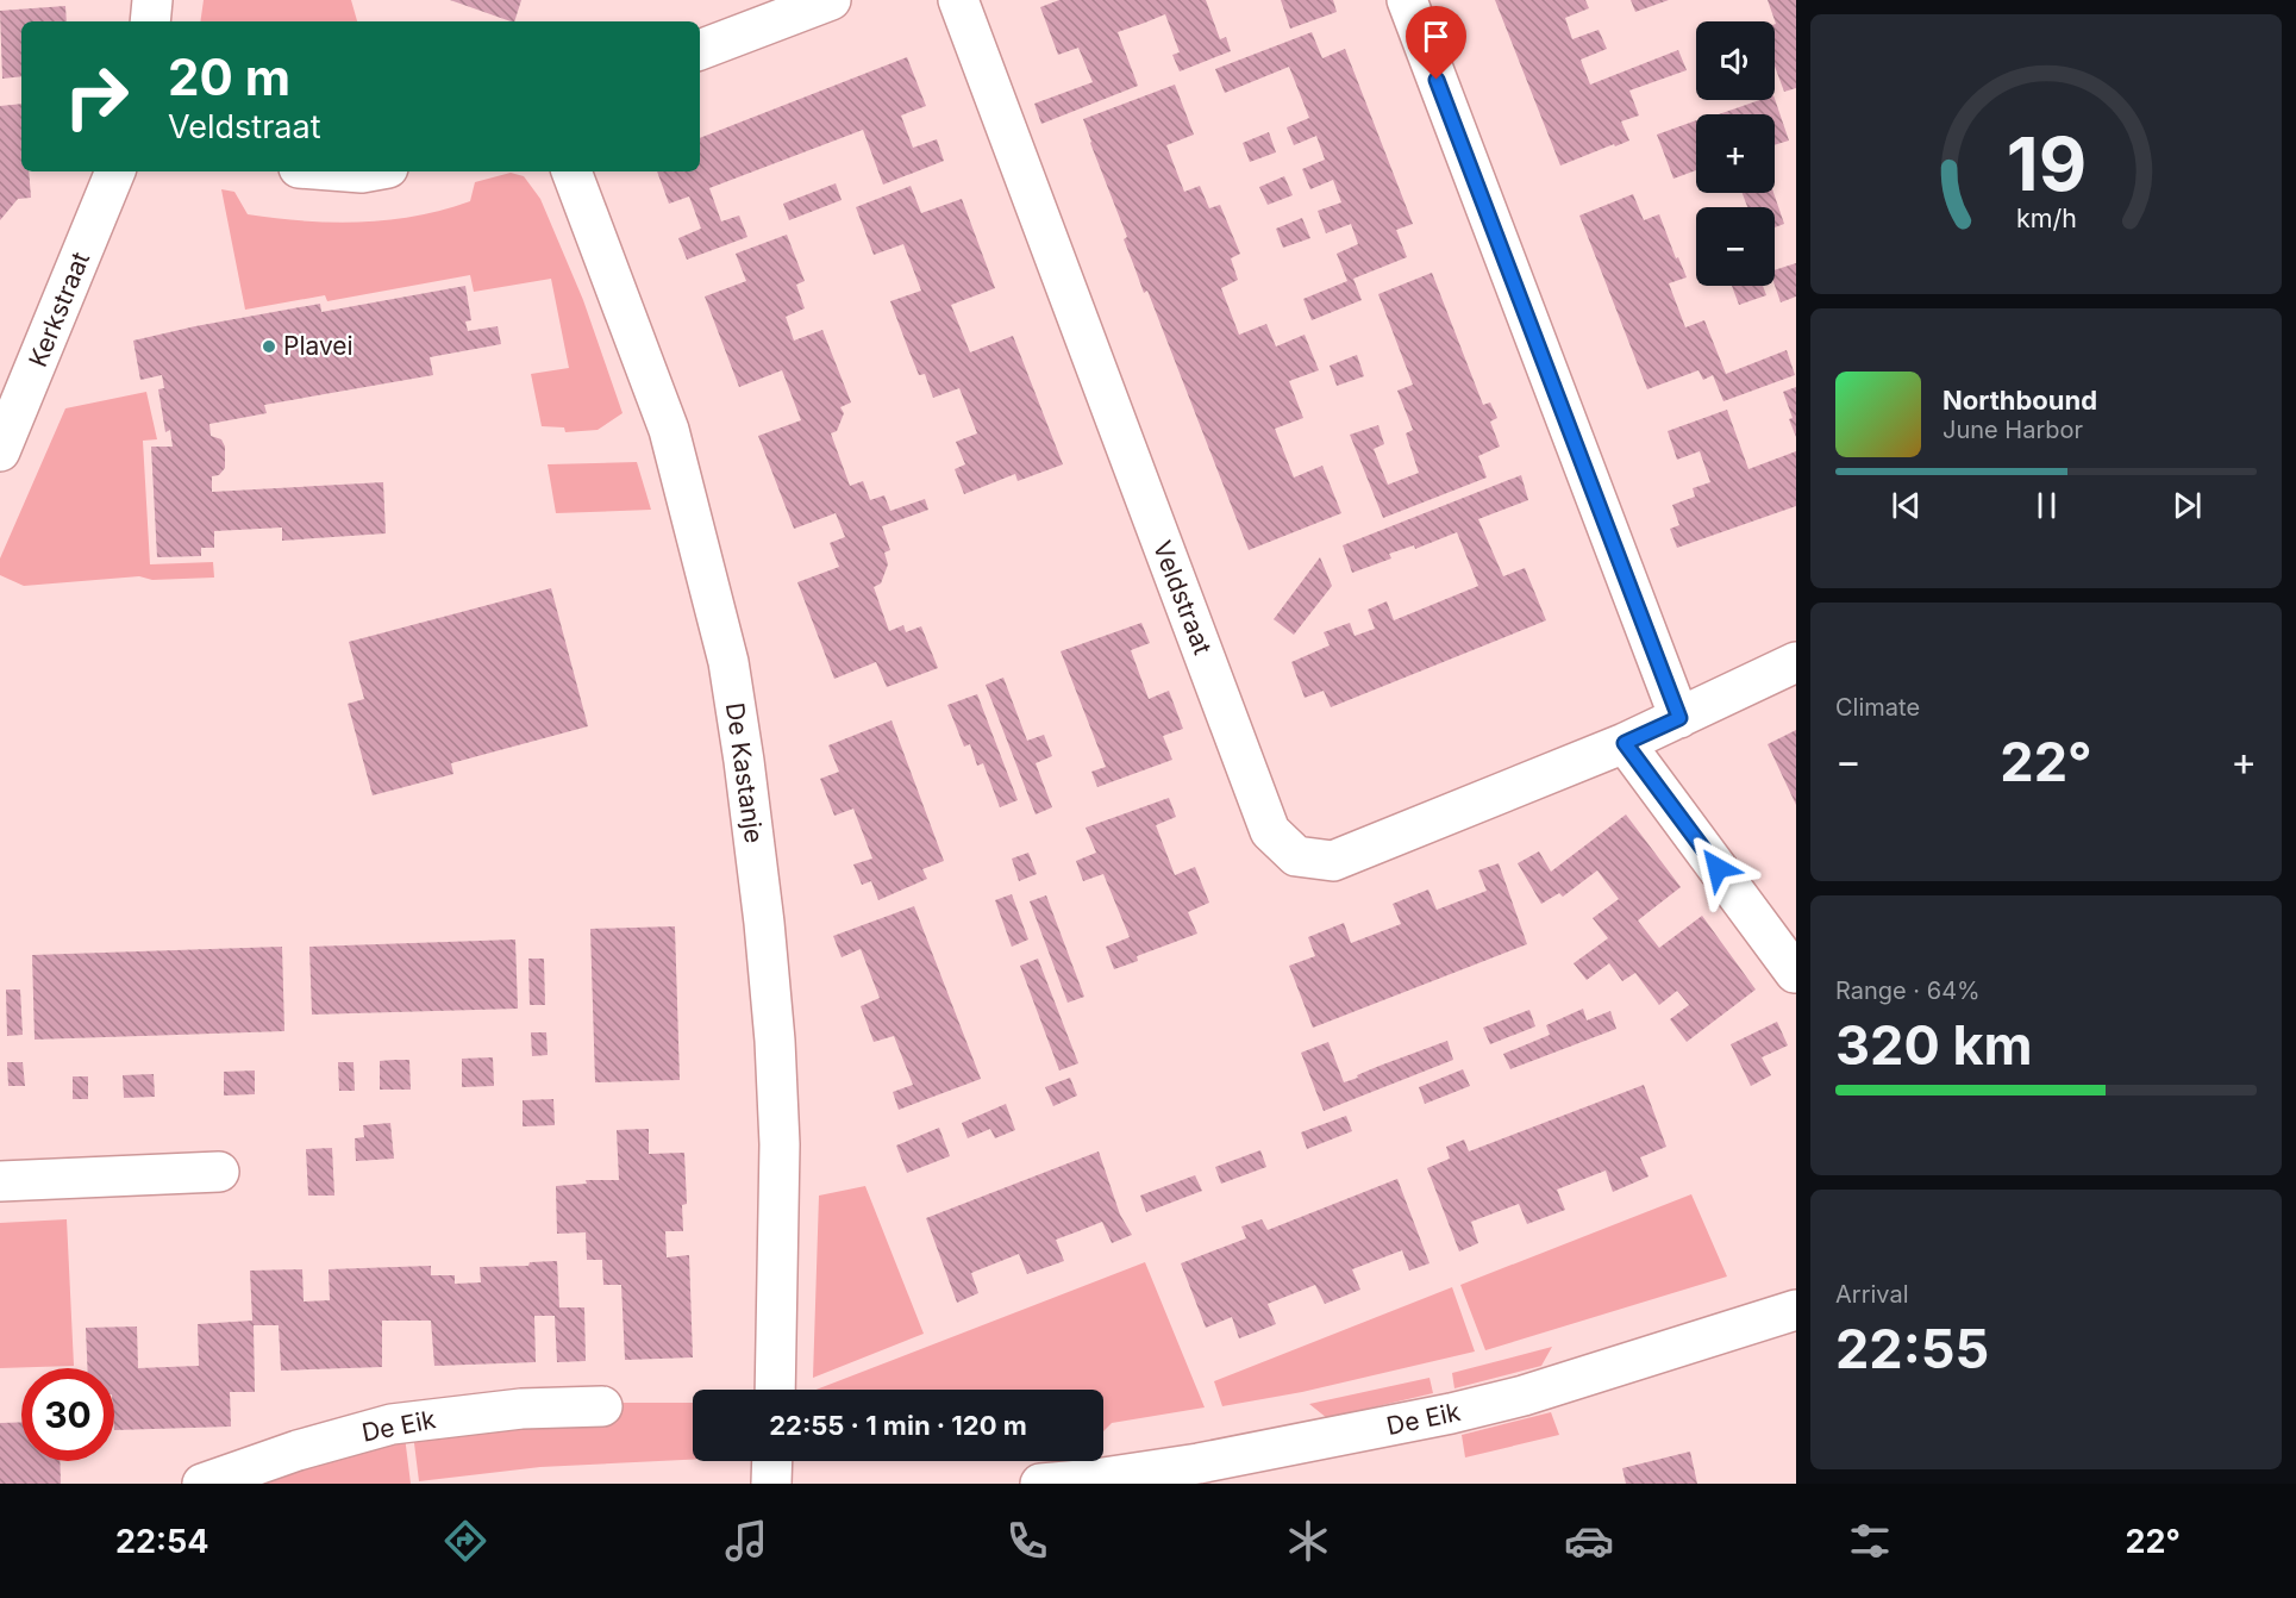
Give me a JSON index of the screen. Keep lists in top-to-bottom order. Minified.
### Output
{"streets":{"street":["Kerkstraat","Veldstraat","De Kastanje","De Eik"]},"places":["Plavei"],"page":{"map_buttons":["+","−"],"turn":["20 m","Veldstraat"],"song":["Northbound","June Harbor"],"tile":["Climate",["Range · 64%","320 km"],["Arrival","22:55"]],"heat":["−","22°","+"],"limit":"30","trip":"22:55 · 1 min · 120 m","tabs":["22:54","22°"],"gauge":["19","km/h"]}}
